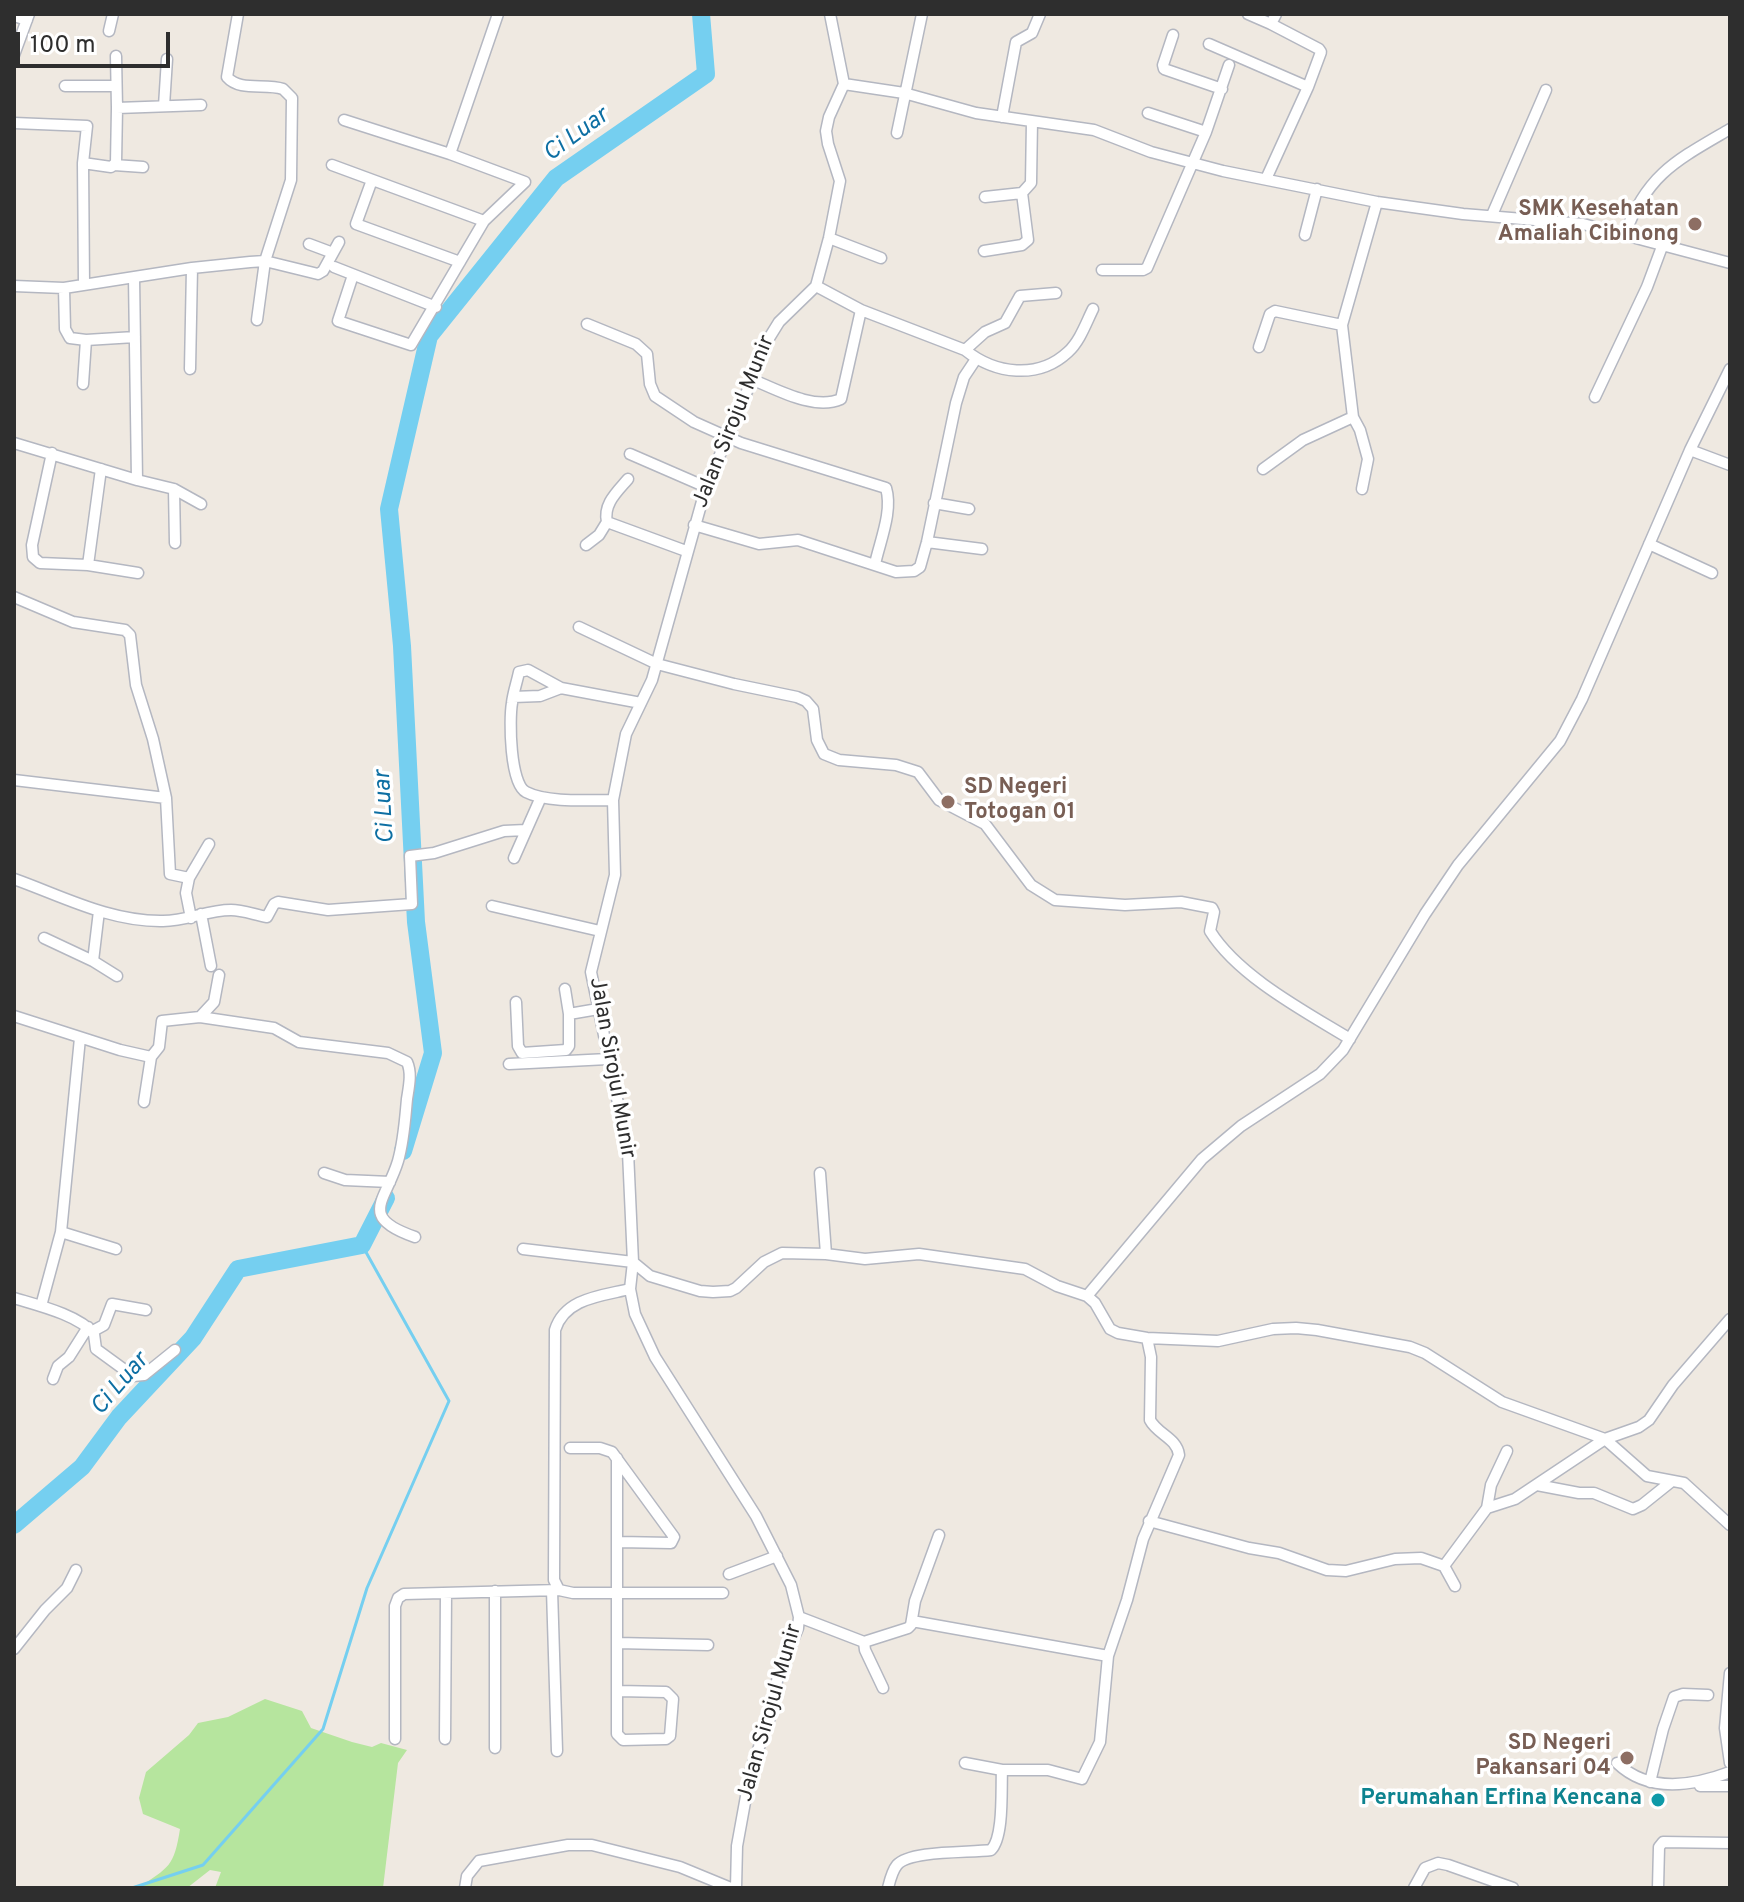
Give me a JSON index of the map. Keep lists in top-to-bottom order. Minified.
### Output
{"streets":{"street":["Jalan Sirojul Munir"]},"water":["Ci Luar"],"places":["SMK Kesehatan Amaliah Cibinong","SD Negeri Totogan 01","SD Negeri Pakansari 04","Perumahan Erfina Kencana"],"scale_bar":"100 m"}
